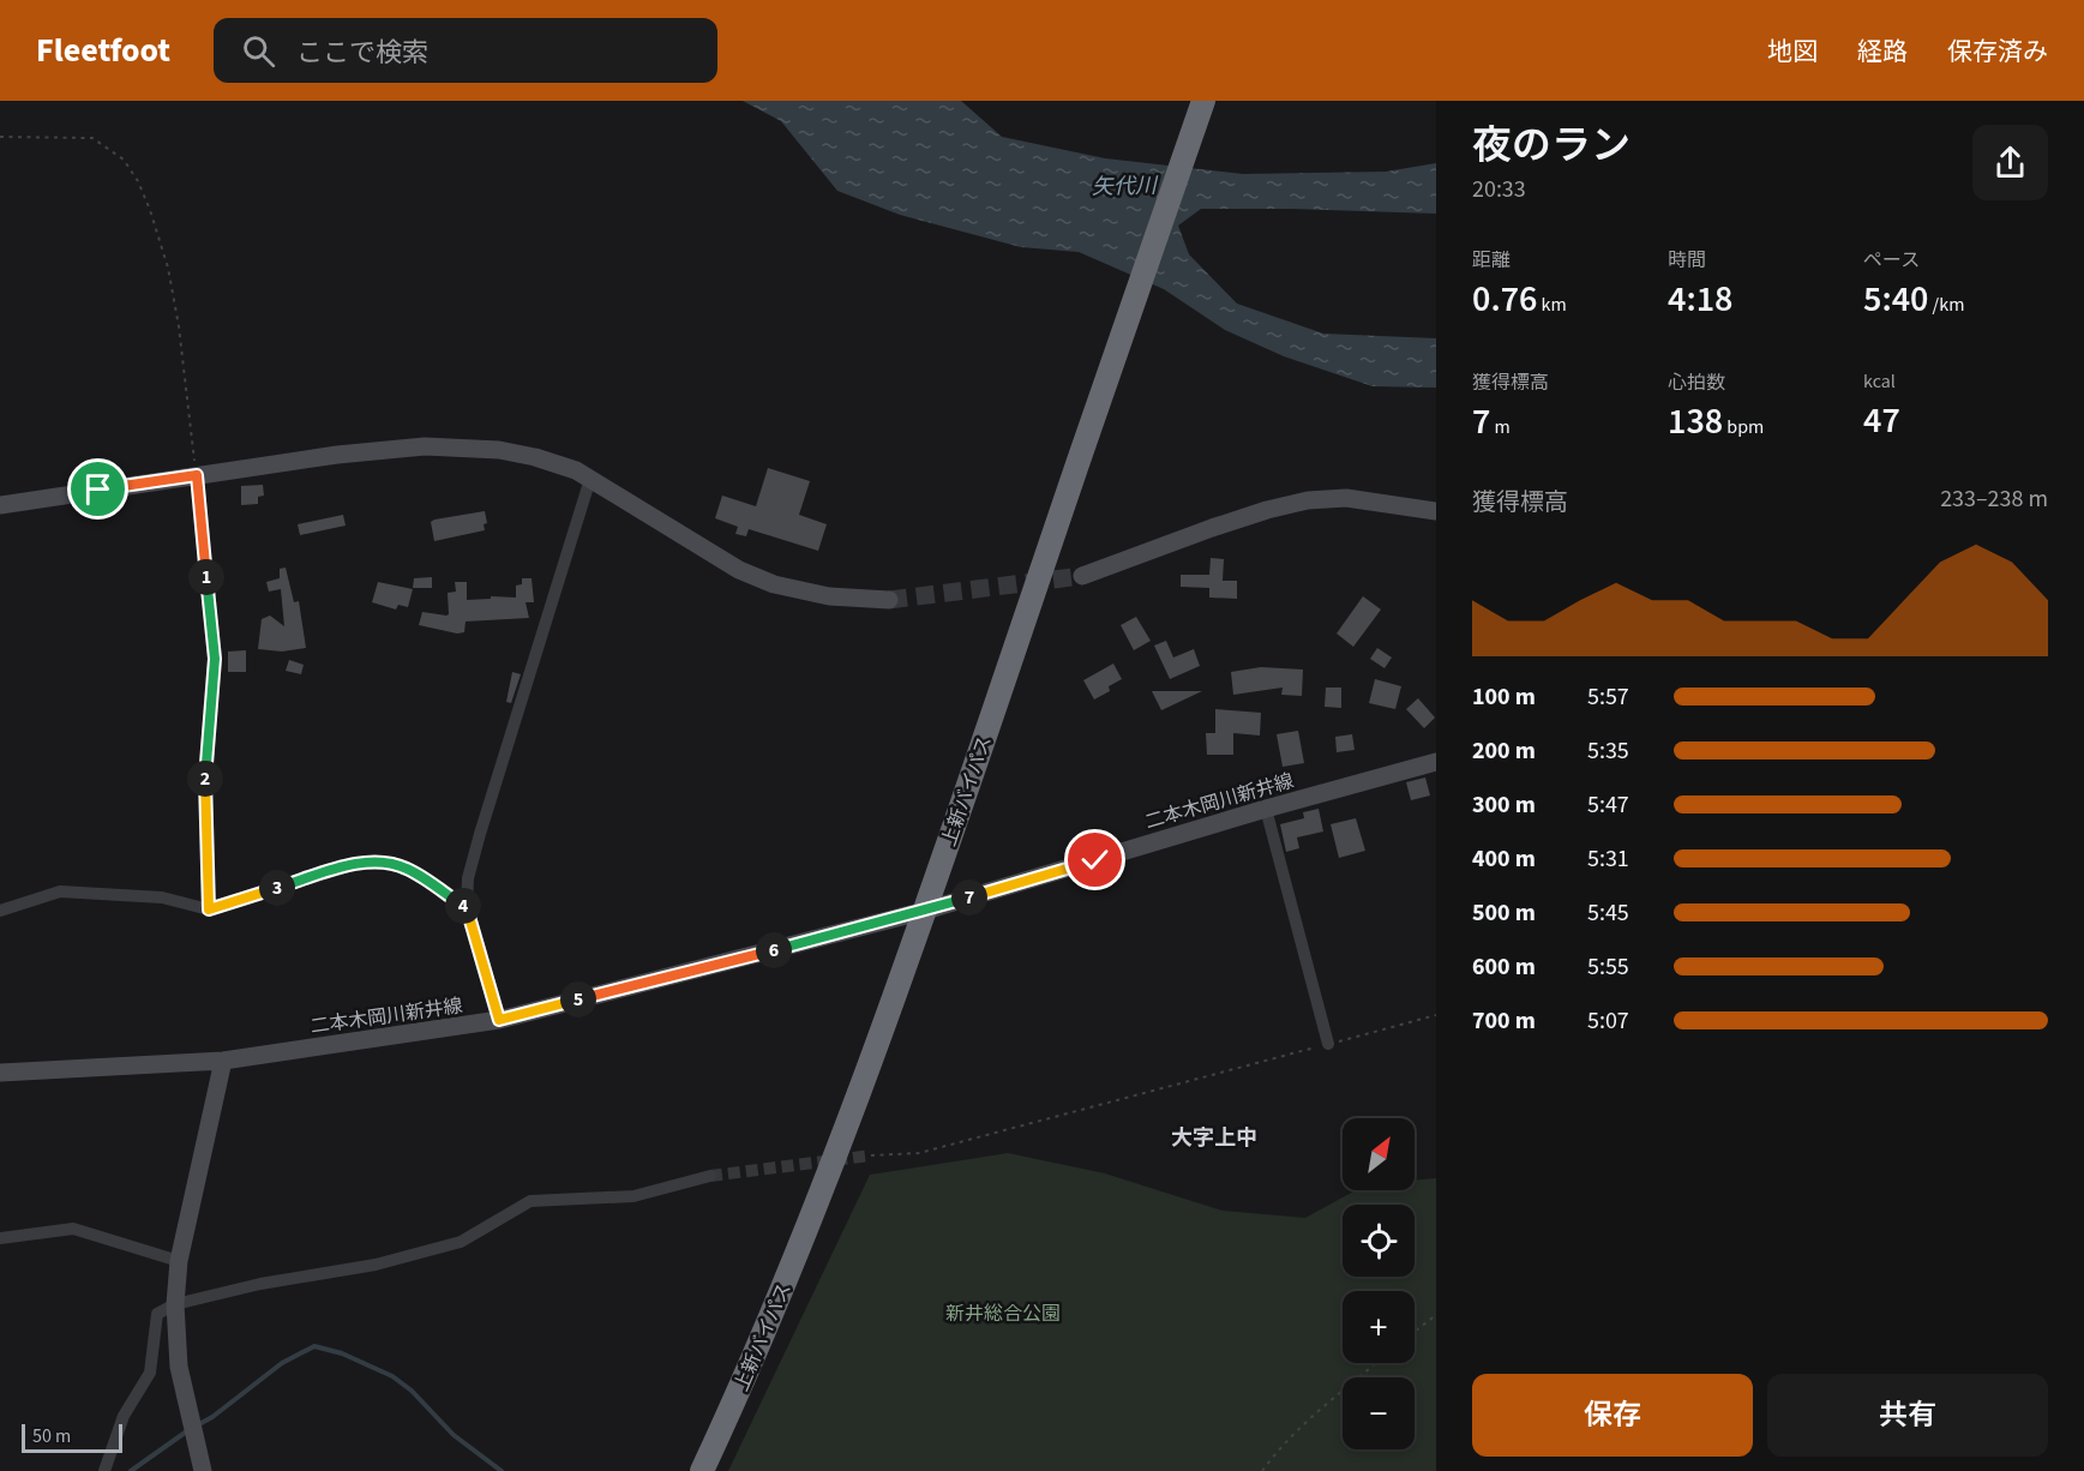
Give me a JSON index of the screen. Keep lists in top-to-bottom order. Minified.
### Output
{"streets":{"highway":["上新バイパス"],"street":["二本木岡川新井線"]},"crossings":[["上新バイパス","二本木岡川新井線"]],"districts":["大字上中"],"water":["矢代川"],"parks":["新井総合公園"],"scale_bar":"50 m","north":"top right","page":{"header":"Fleetfoot","search":"ここで検索","nav":["地図","経路","保存済み"],"heading":["夜のラン","20:33"],"stats":[["距離","0.76 km"],["時間","4:18"],["ペース","5:40 /km"],["獲得標高","7 m"],["心拍数","138 bpm"],["kcal","47"]],"chart":["獲得標高","233–238 m"],"pins":["1","2","3","7","4","6","5"],"list":[{"name":"100 m","note":"5:57"},{"name":"200 m","note":"5:35"},{"name":"300 m","note":"5:47"},{"name":"400 m","note":"5:31"},{"name":"500 m","note":"5:45"},{"name":"600 m","note":"5:55"},{"name":"700 m","note":"5:07"}],"map_buttons":["+","−"],"buttons":["保存","共有"],"scale":"50 m"}}
